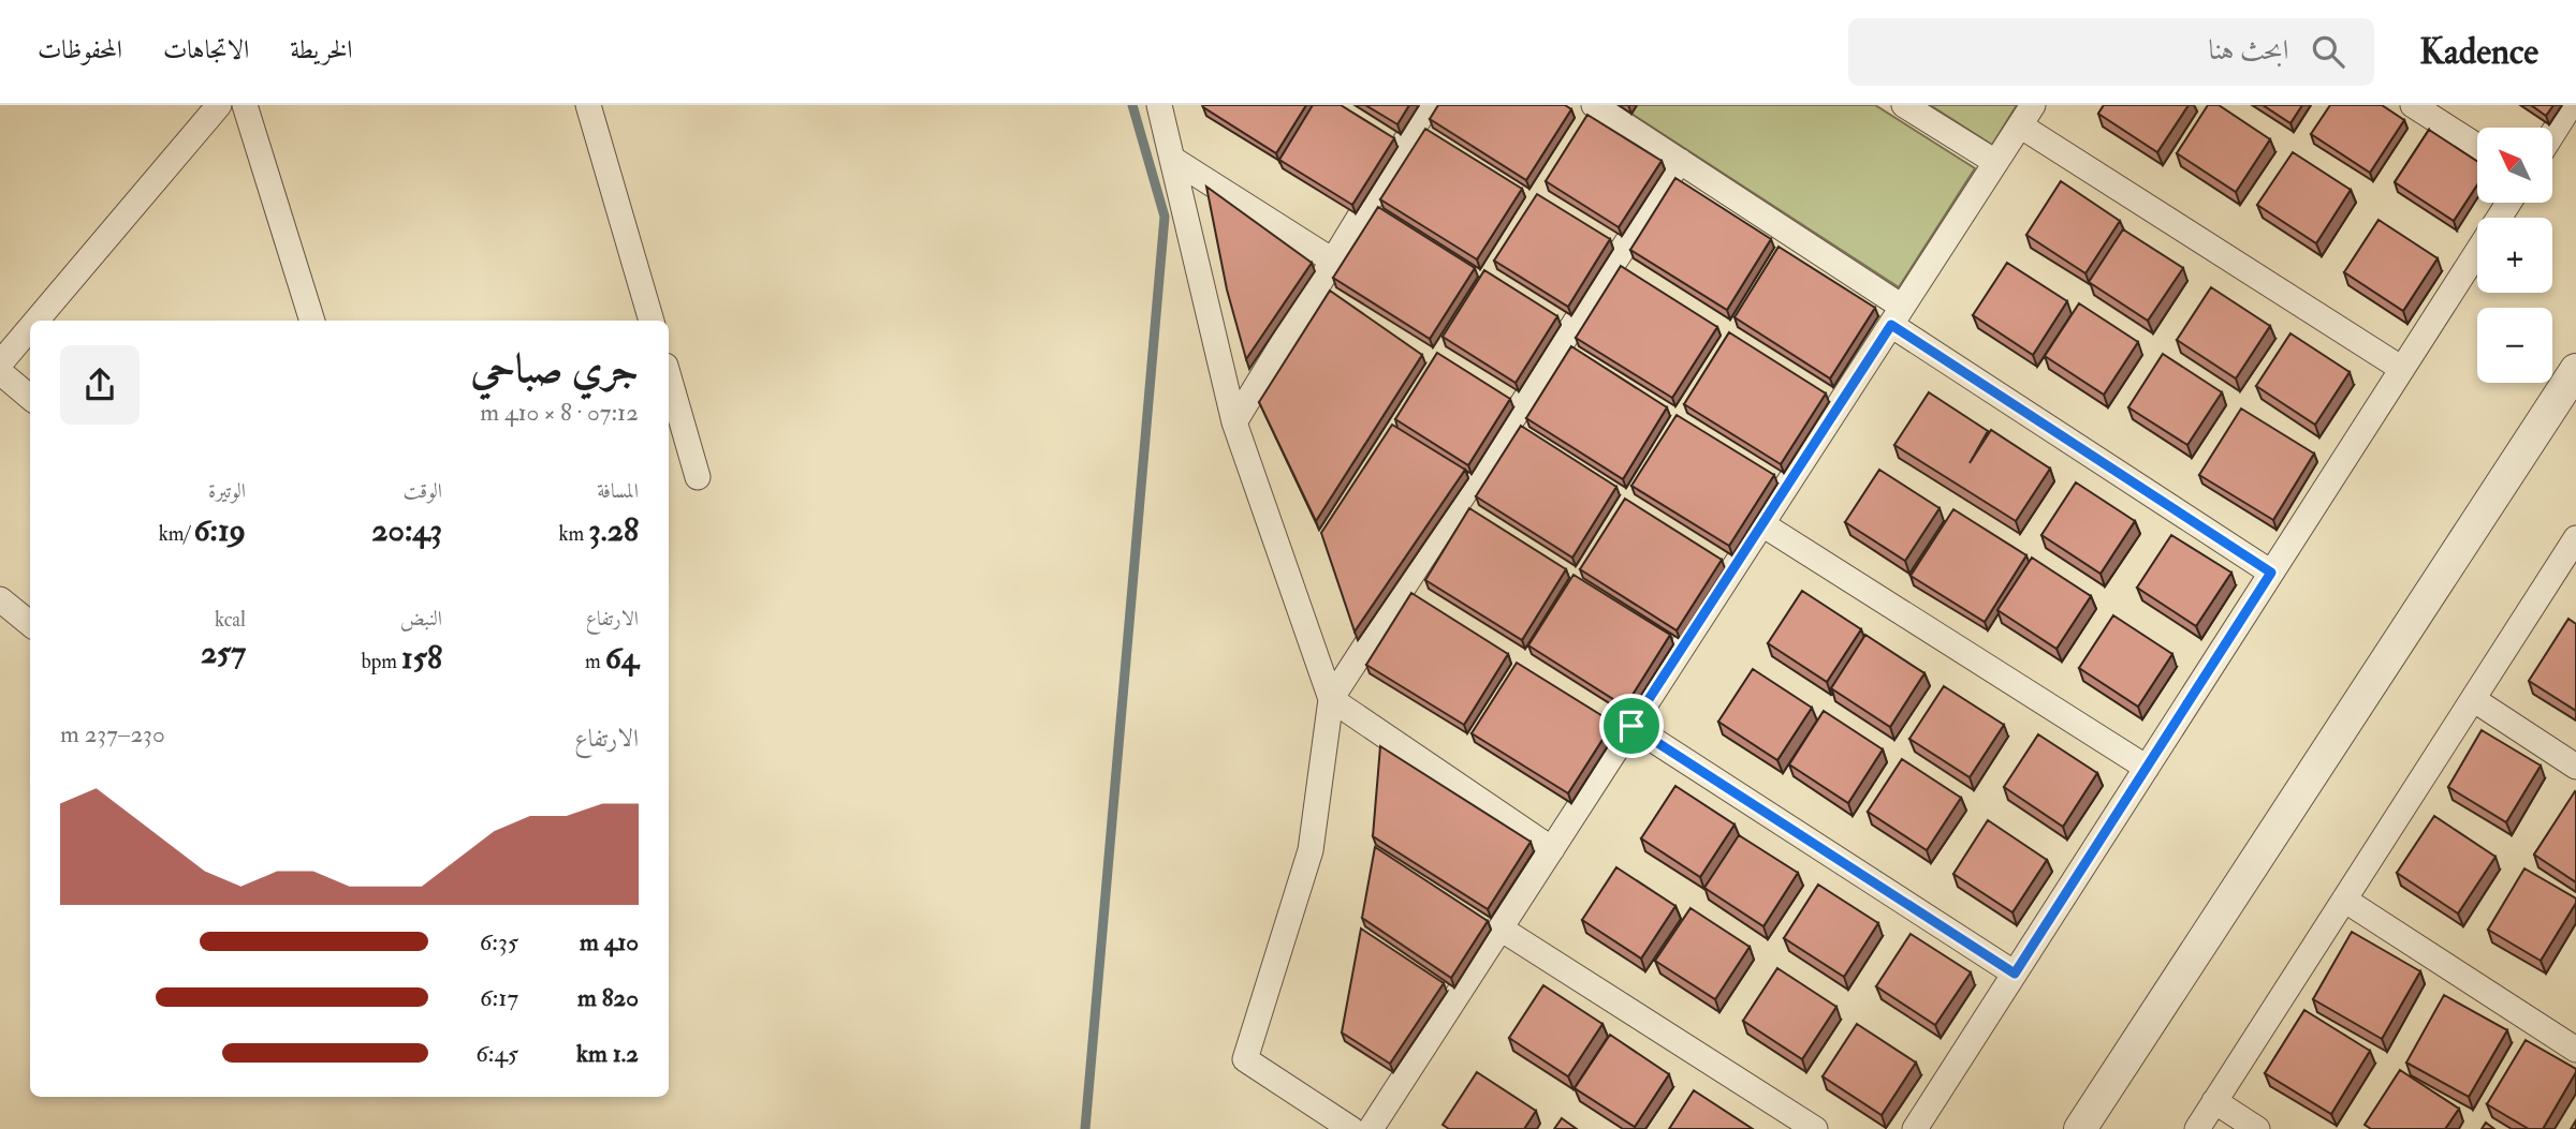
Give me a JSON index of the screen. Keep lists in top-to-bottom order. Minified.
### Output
{"north":"top left","page":{"header":"Kadence","search":"ابحث هنا","nav":["الخريطة","الاتجاهات","المحفوظات"],"map_buttons":["+","−"],"heading":["جري صباحي","07:12 · 8 × 410 m"],"stats":[["المسافة","3.28 km"],["الوقت","20:43"],["الوتيرة","6:19 /km"],["الارتفاع","64 m"],["النبض","158 bpm"],["kcal","257"]],"chart":["الارتفاع","230–237 m"],"list":[{"name":"410 m","note":"6:35"},{"name":"820 m","note":"6:17"},{"name":"1.2 km","note":"6:45"}]}}
